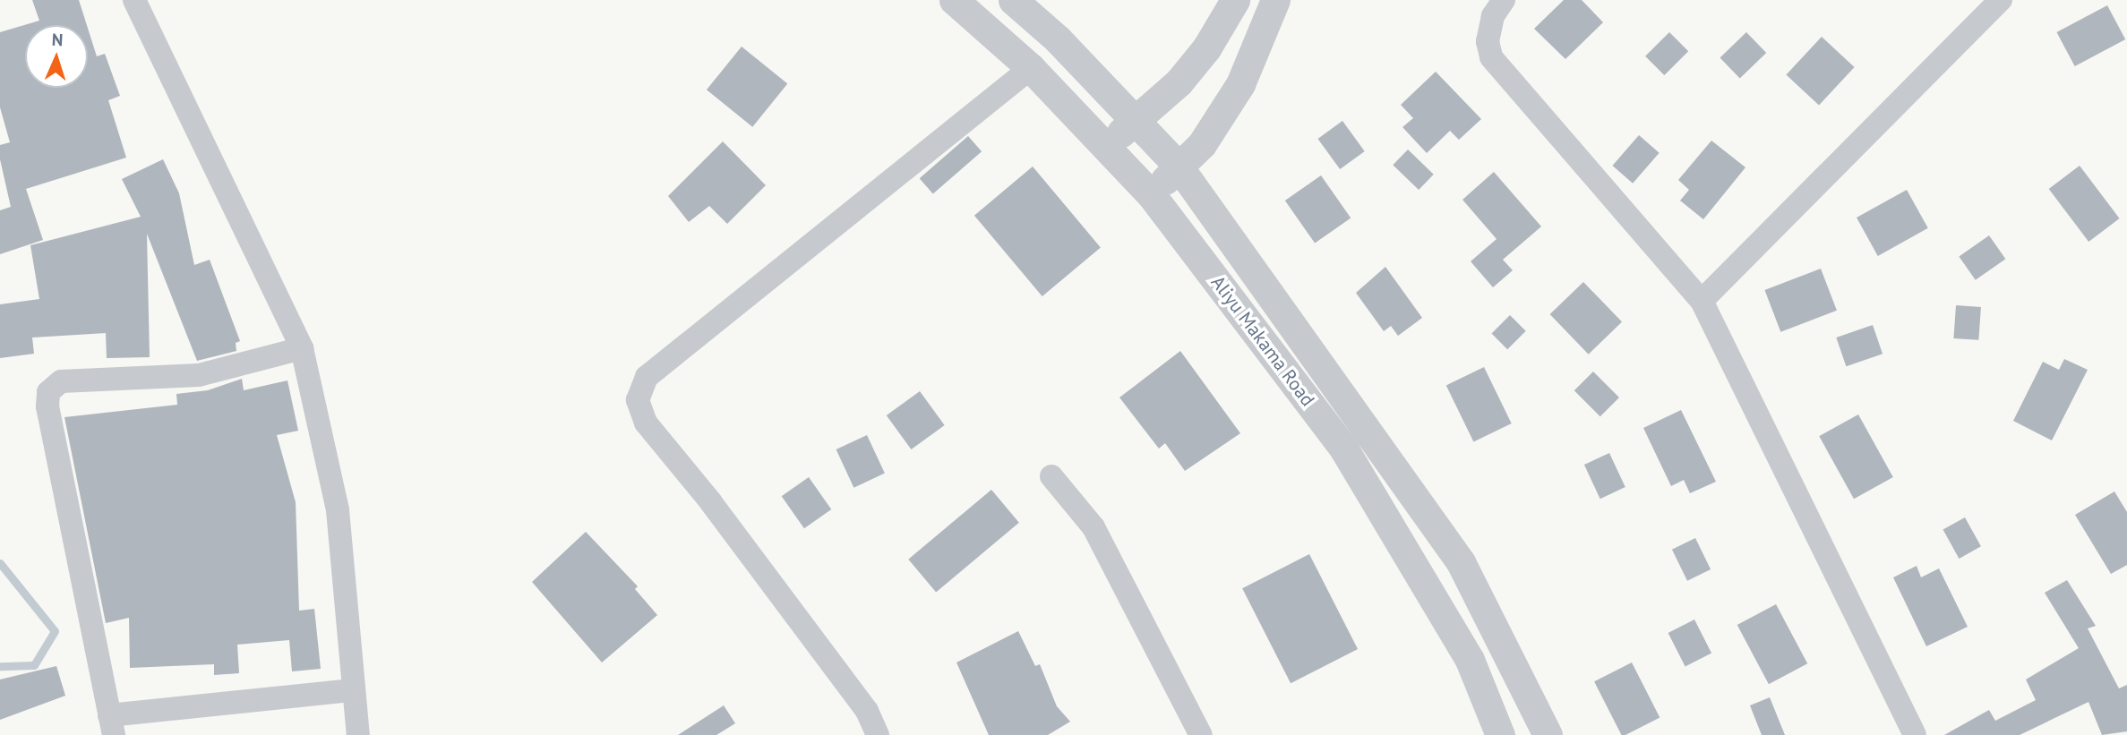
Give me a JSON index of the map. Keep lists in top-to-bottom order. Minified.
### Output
{"streets":{"street":["Aliyu Makama Road"]},"north":"top"}
